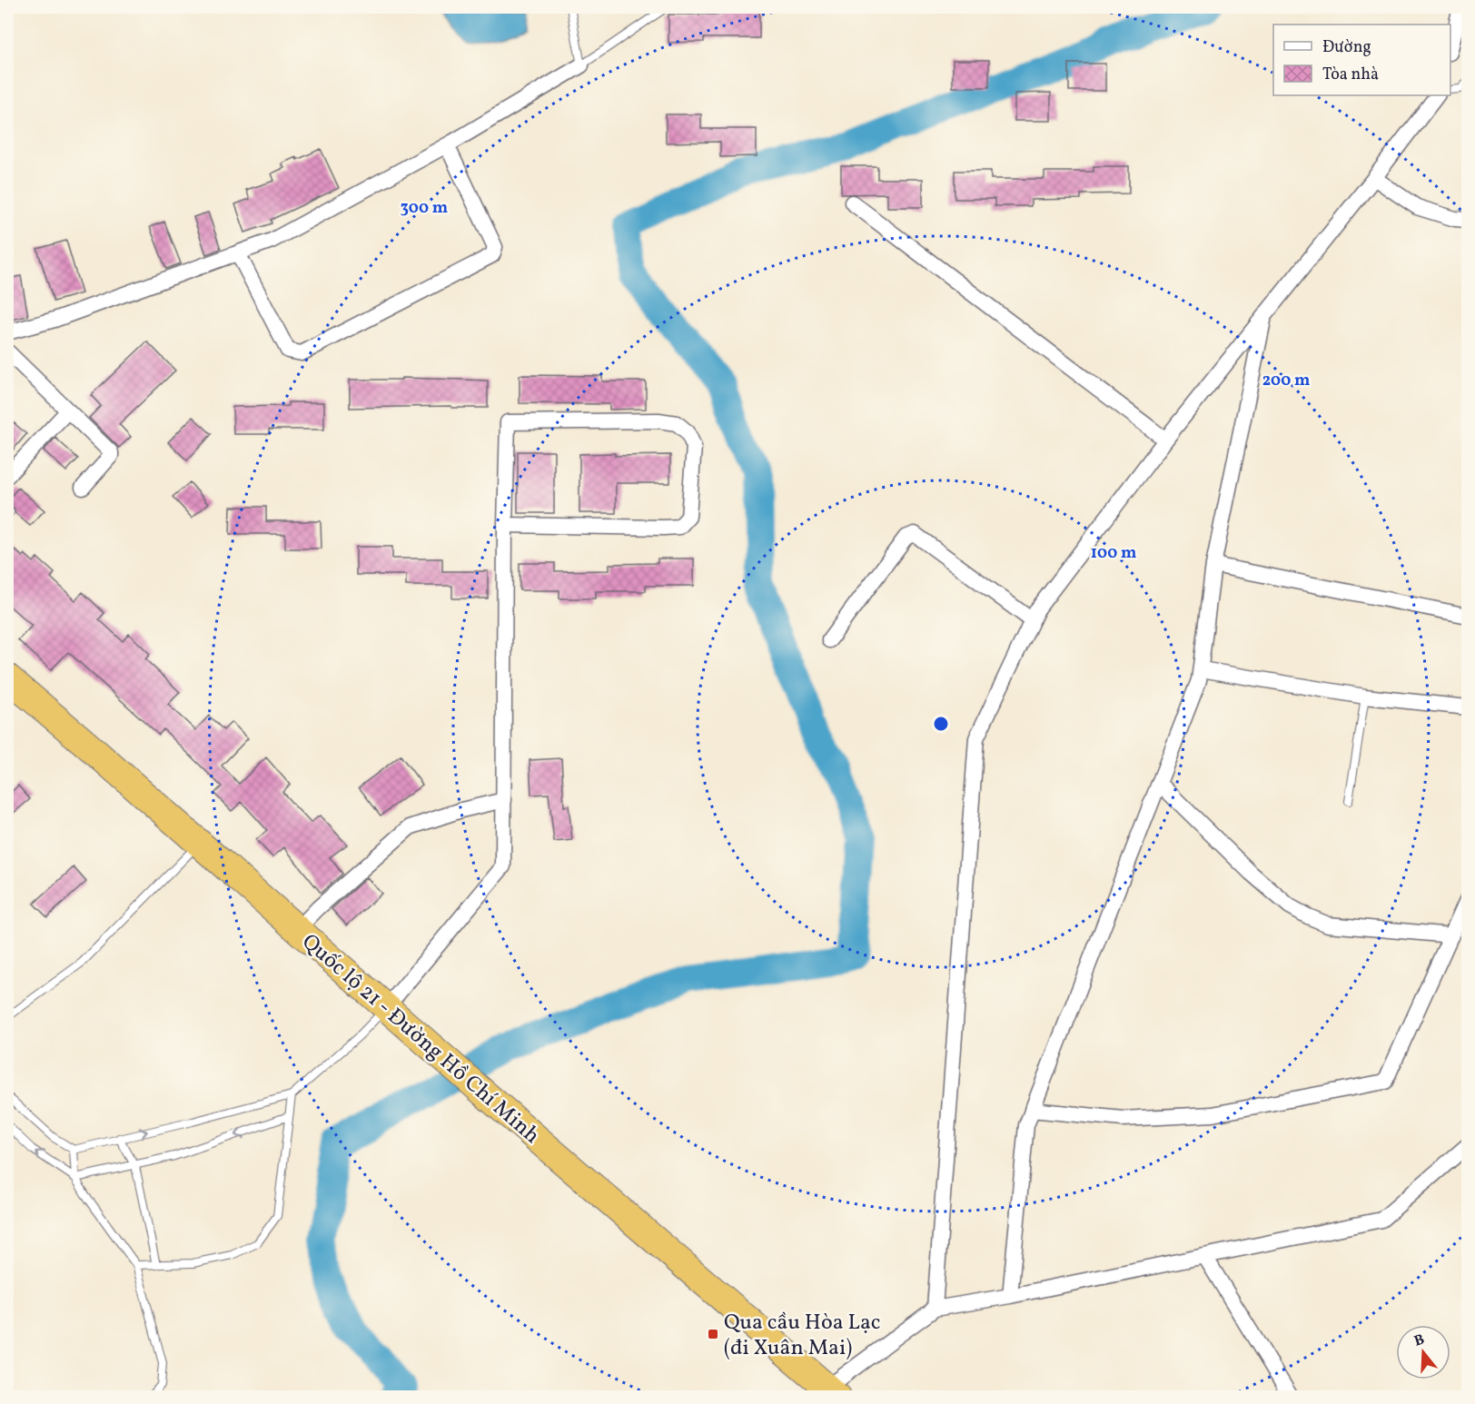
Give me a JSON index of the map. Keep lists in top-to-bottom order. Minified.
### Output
{"streets":{"highway":["Quốc lộ 21 - Đường Hồ Chí Minh"]},"places":{"transit":["Qua cầu Hòa Lạc (đi Xuân Mai)"]},"legend":["Đường","Tòa nhà"],"north":"top","rings":["300 m","200 m","100 m"]}
